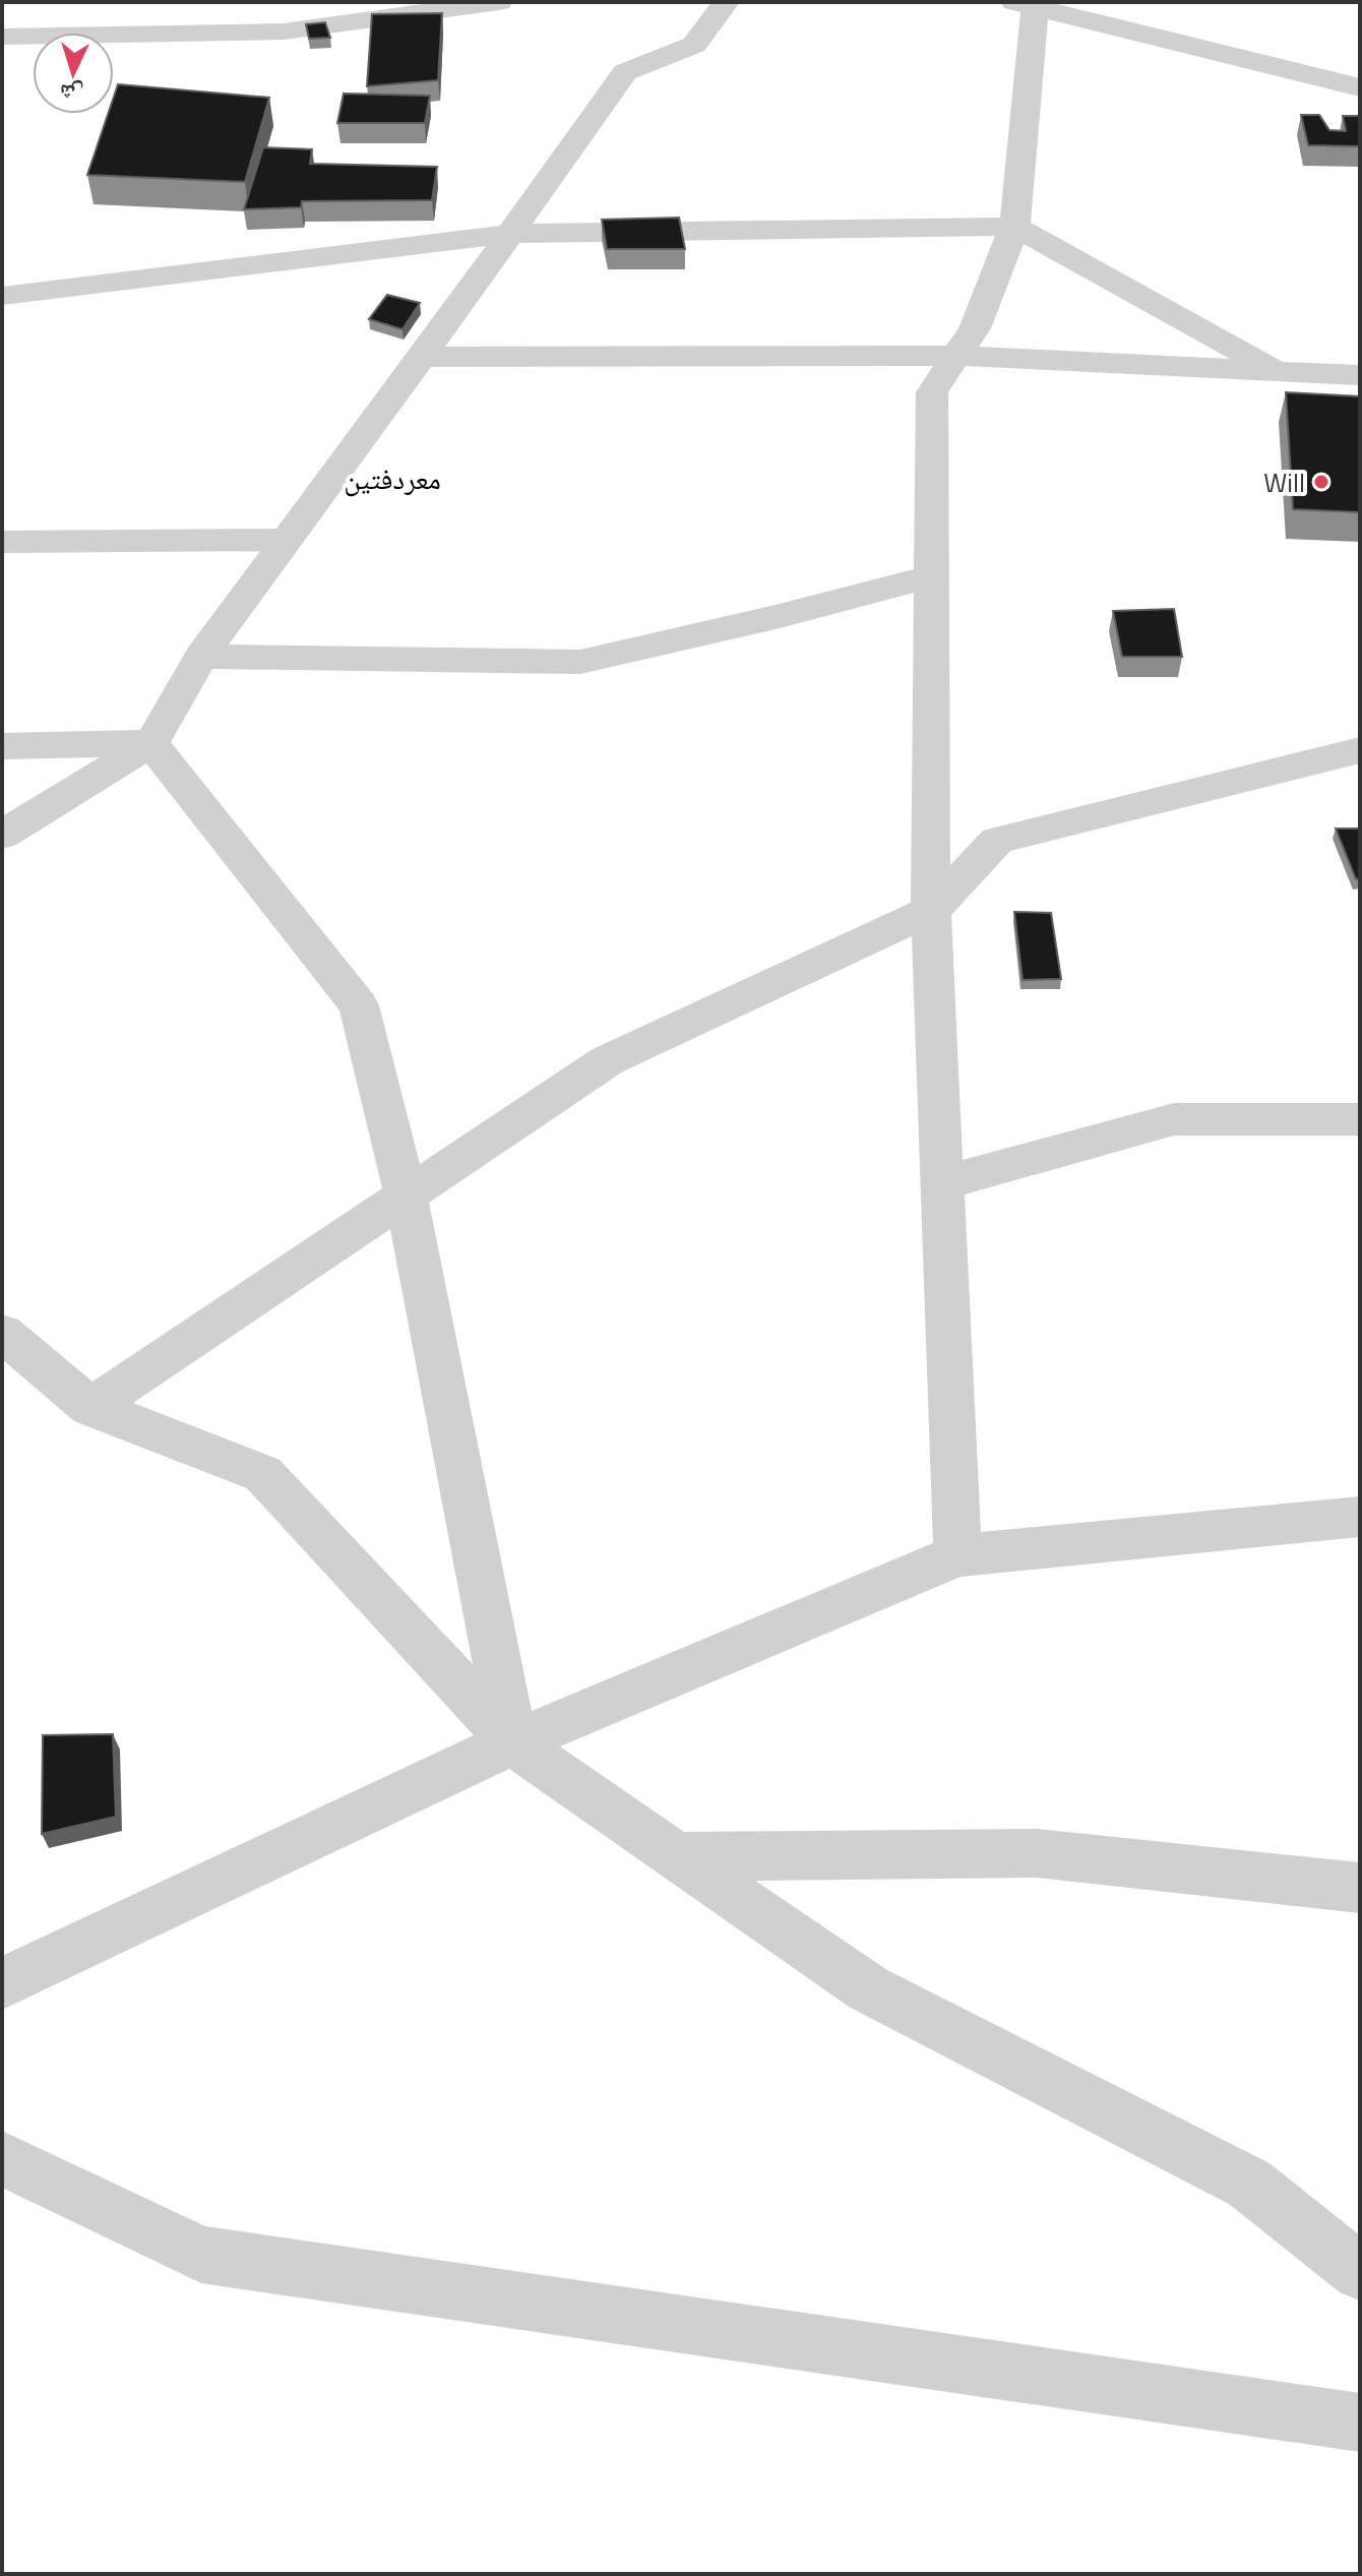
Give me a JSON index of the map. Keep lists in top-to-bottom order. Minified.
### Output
{"districts":["معردفتين"],"places":["Will"],"north":"bottom"}
